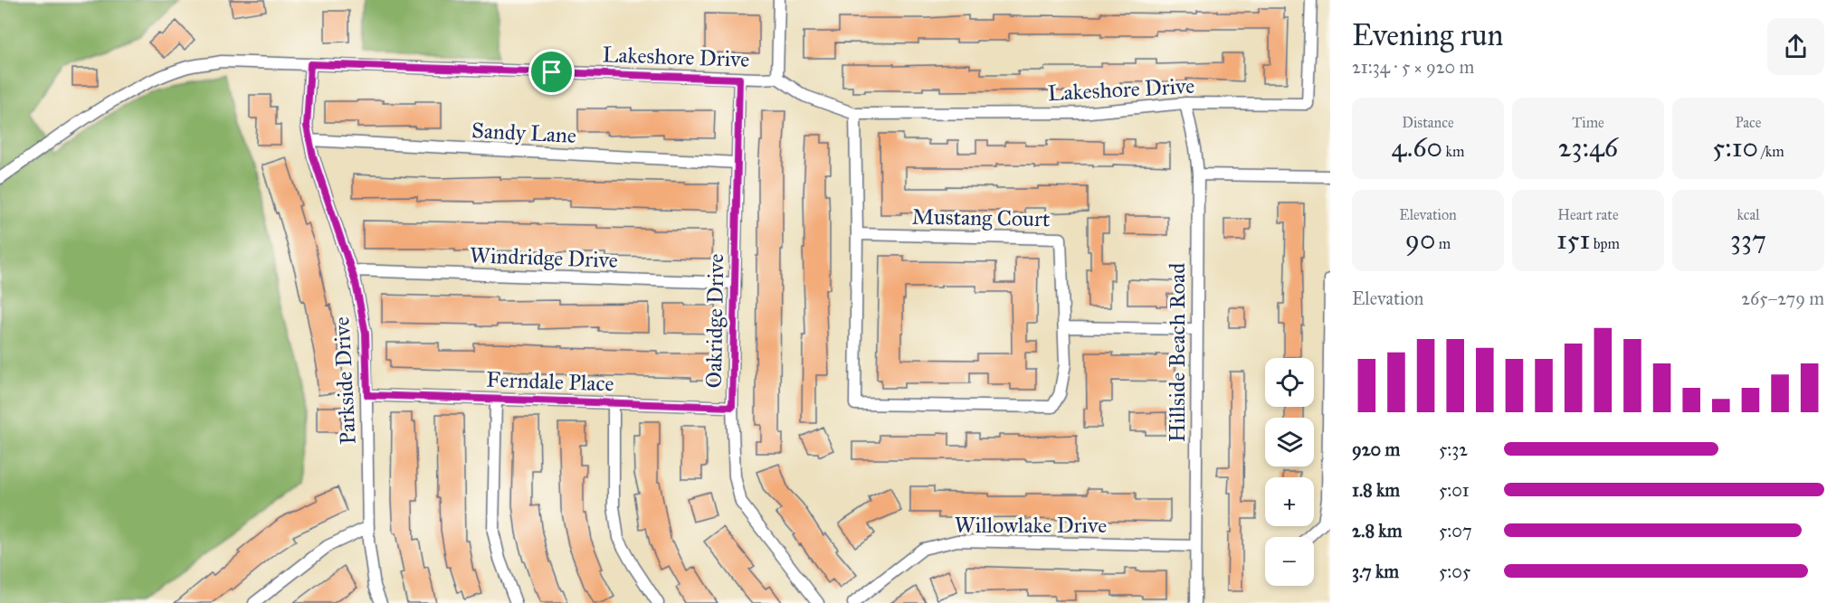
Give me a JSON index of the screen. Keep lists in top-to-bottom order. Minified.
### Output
{"streets":{"street":["Lakeshore Drive","Sandy Lane","Mustang Court","Windridge Drive","Oakridge Drive","Hillside Beach Road","Parkside Drive","Ferndale Place","Willowlake Drive"]},"crossings":[["Lakeshore Drive","Oakridge Drive"],["Lakeshore Drive","Hillside Beach Road"],["Lakeshore Drive","Parkside Drive"],["Sandy Lane","Oakridge Drive"],["Sandy Lane","Parkside Drive"],["Windridge Drive","Oakridge Drive"],["Windridge Drive","Parkside Drive"],["Oakridge Drive","Ferndale Place"],["Hillside Beach Road","Willowlake Drive"],["Parkside Drive","Ferndale Place"]],"page":{"heading":["Evening run","21:34 · 5 × 920 m"],"stats":[["Distance","4.60 km"],["Time","23:46"],["Pace","5:10 /km"],["Elevation","90 m"],["Heart rate","151 bpm"],["kcal","337"]],"chart":["Elevation","265–279 m"],"map_buttons":["+","−"],"list":[{"name":"920 m","note":"5:32"},{"name":"1.8 km","note":"5:01"},{"name":"2.8 km","note":"5:07"},{"name":"3.7 km","note":"5:05"}]}}
